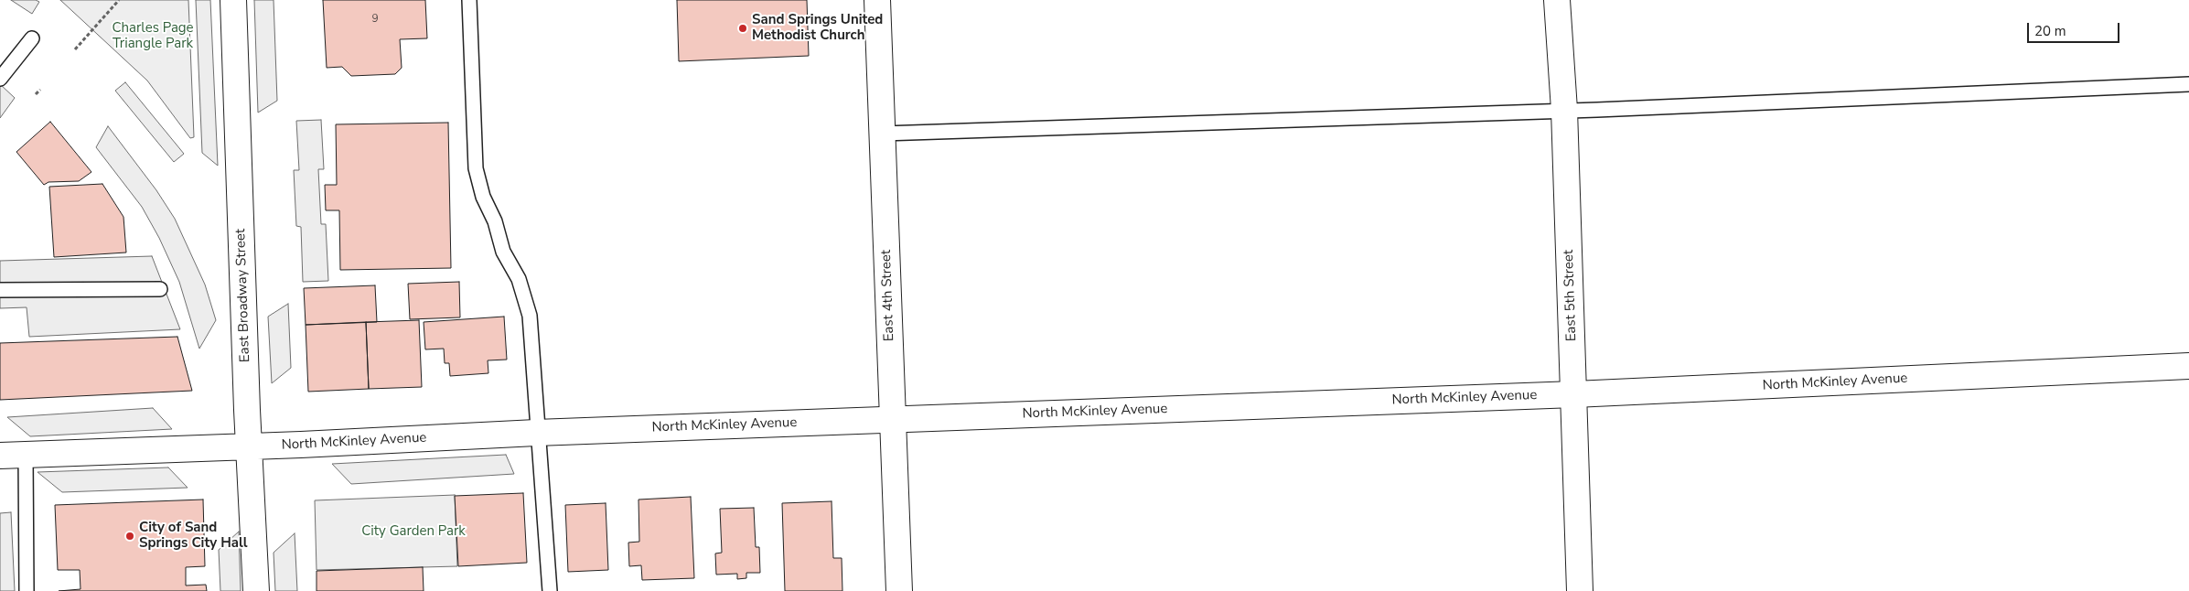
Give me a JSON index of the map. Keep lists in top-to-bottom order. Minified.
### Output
{"streets":{"main road":["East Broadway Street","East 4th Street","East 5th Street","North McKinley Avenue"]},"crossings":[["East Broadway Street","North McKinley Avenue"],["East 4th Street","North McKinley Avenue"],["East 5th Street","North McKinley Avenue"]],"parks":["Charles Page Triangle Park","City Garden Park"],"places":["Sand Springs United Methodist Church","City of Sand Springs City Hall"],"house_numbers":["9"],"scale_bar":"20 m"}
